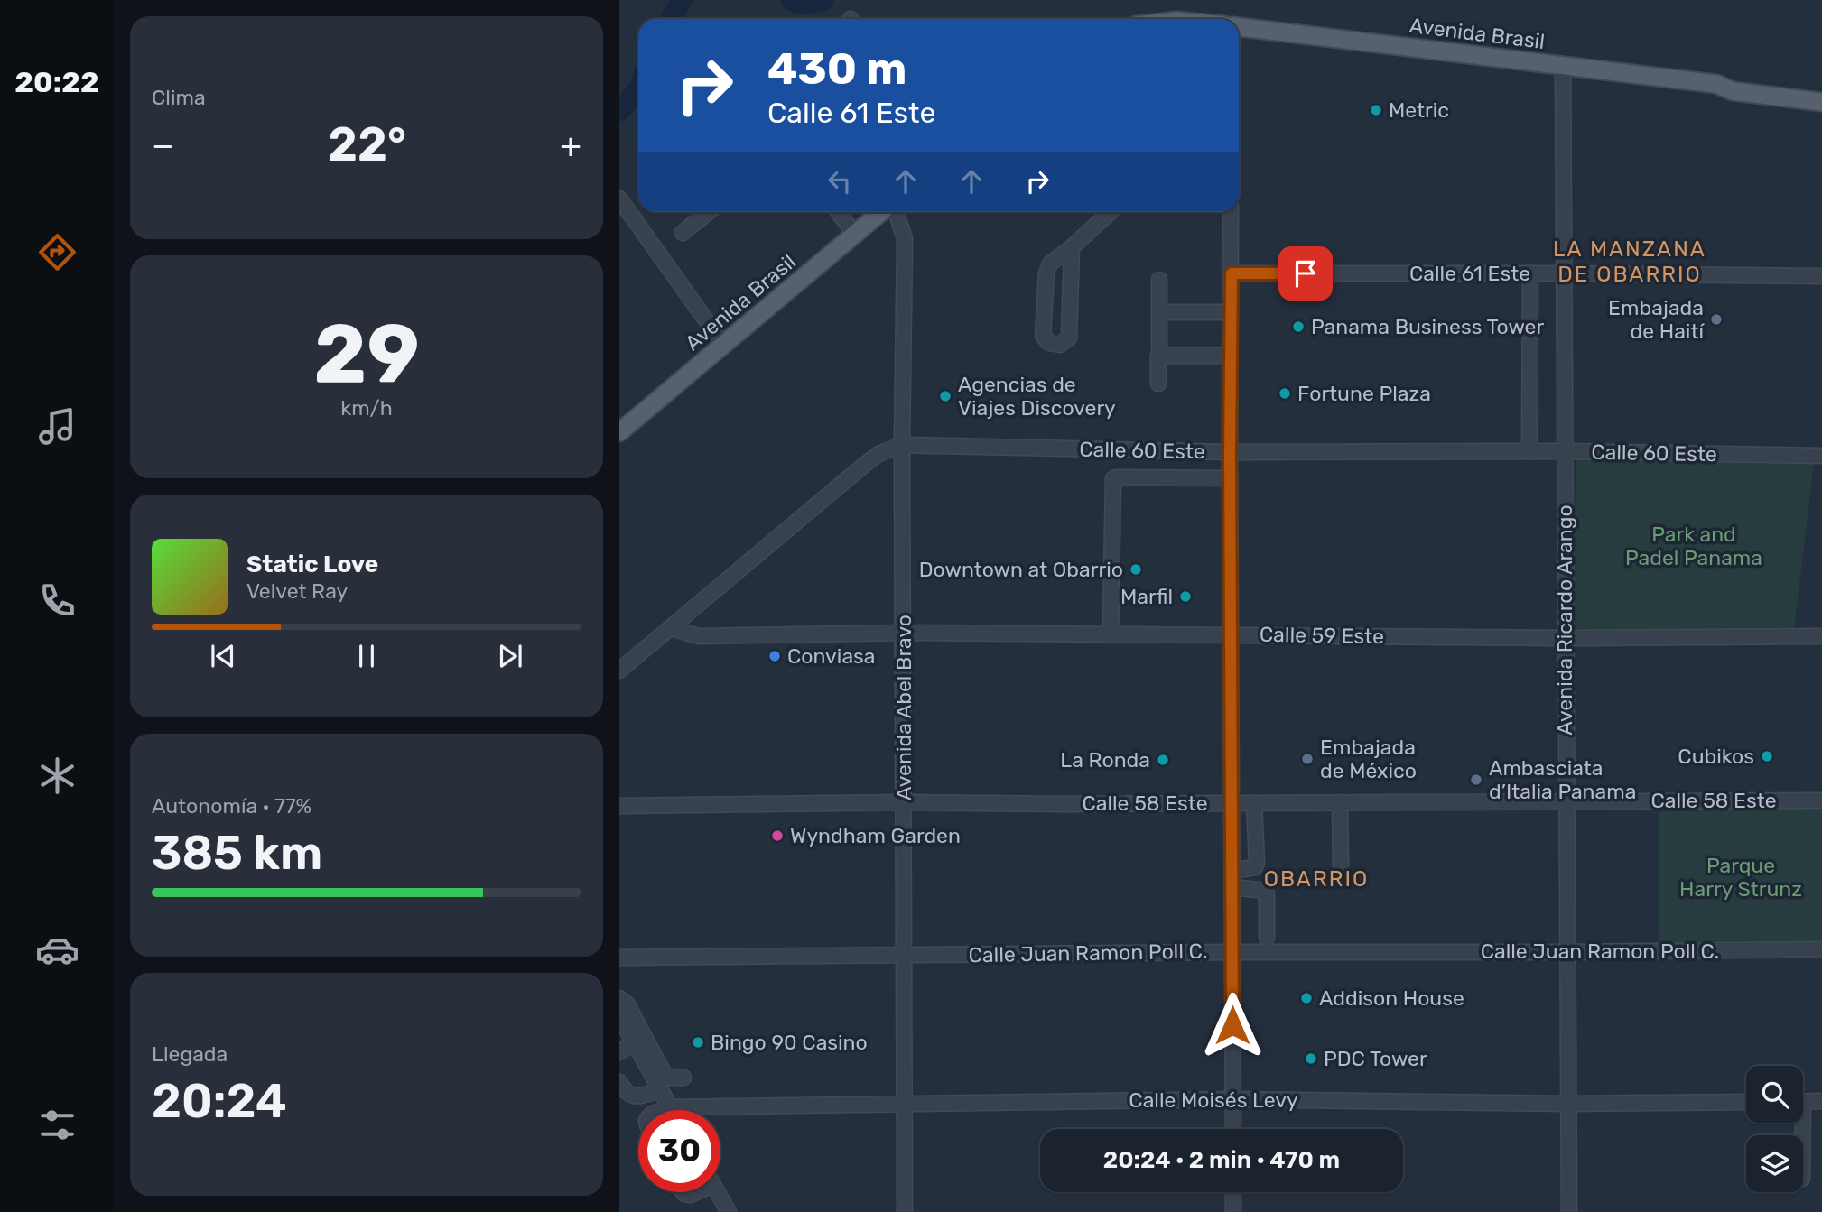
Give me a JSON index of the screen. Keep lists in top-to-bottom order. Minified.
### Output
{"streets":{"main road":["Avenida Brasil"],"street":["Calle 61 Este","Calle 60 Este","Avenida Ricardo Arango","Calle 59 Este","Avenida Abel Bravo","Calle 58 Este","Calle Juan Ramon Poll C.","Calle Moisés Levy"]},"crossings":[["Avenida Brasil","Avenida Ricardo Arango"],["Calle 61 Este","Avenida Ricardo Arango"],["Calle 60 Este","Avenida Ricardo Arango"],["Calle 60 Este","Calle 59 Este"],["Calle 60 Este","Avenida Abel Bravo"],["Avenida Ricardo Arango","Calle 59 Este"],["Avenida Ricardo Arango","Calle 58 Este"],["Avenida Ricardo Arango","Calle Juan Ramon Poll C."],["Avenida Ricardo Arango","Calle Moisés Levy"],["Calle 59 Este","Avenida Abel Bravo"],["Avenida Abel Bravo","Calle 58 Este"],["Avenida Abel Bravo","Calle Juan Ramon Poll C."],["Avenida Abel Bravo","Calle Moisés Levy"]],"districts":["LA MANZANA DE OBARRIO","OBARRIO"],"parks":["Park and Padel Panama","Parque Harry Strunz"],"places":["Metric","Embajada de Haití","Panama Business Tower","Fortune Plaza","Agencias de Viajes Discovery","Downtown at Obarrio","Marfil","Conviasa","Cubikos","Embajada de México","La Ronda","Ambasciata d’Italia Panama","Wyndham Garden","Addison House","Bingo 90 Casino","PDC Tower"],"page":{"tabs":"20:22","tile":["Clima",["29","km/h"],["Autonomía · 77%","385 km"],["Llegada","20:24"]],"turn":["430 m","Calle 61 Este"],"heat":["−","22°","+"],"song":["Static Love","Velvet Ray"],"limit":"30","trip":"20:24 · 2 min · 470 m"}}
